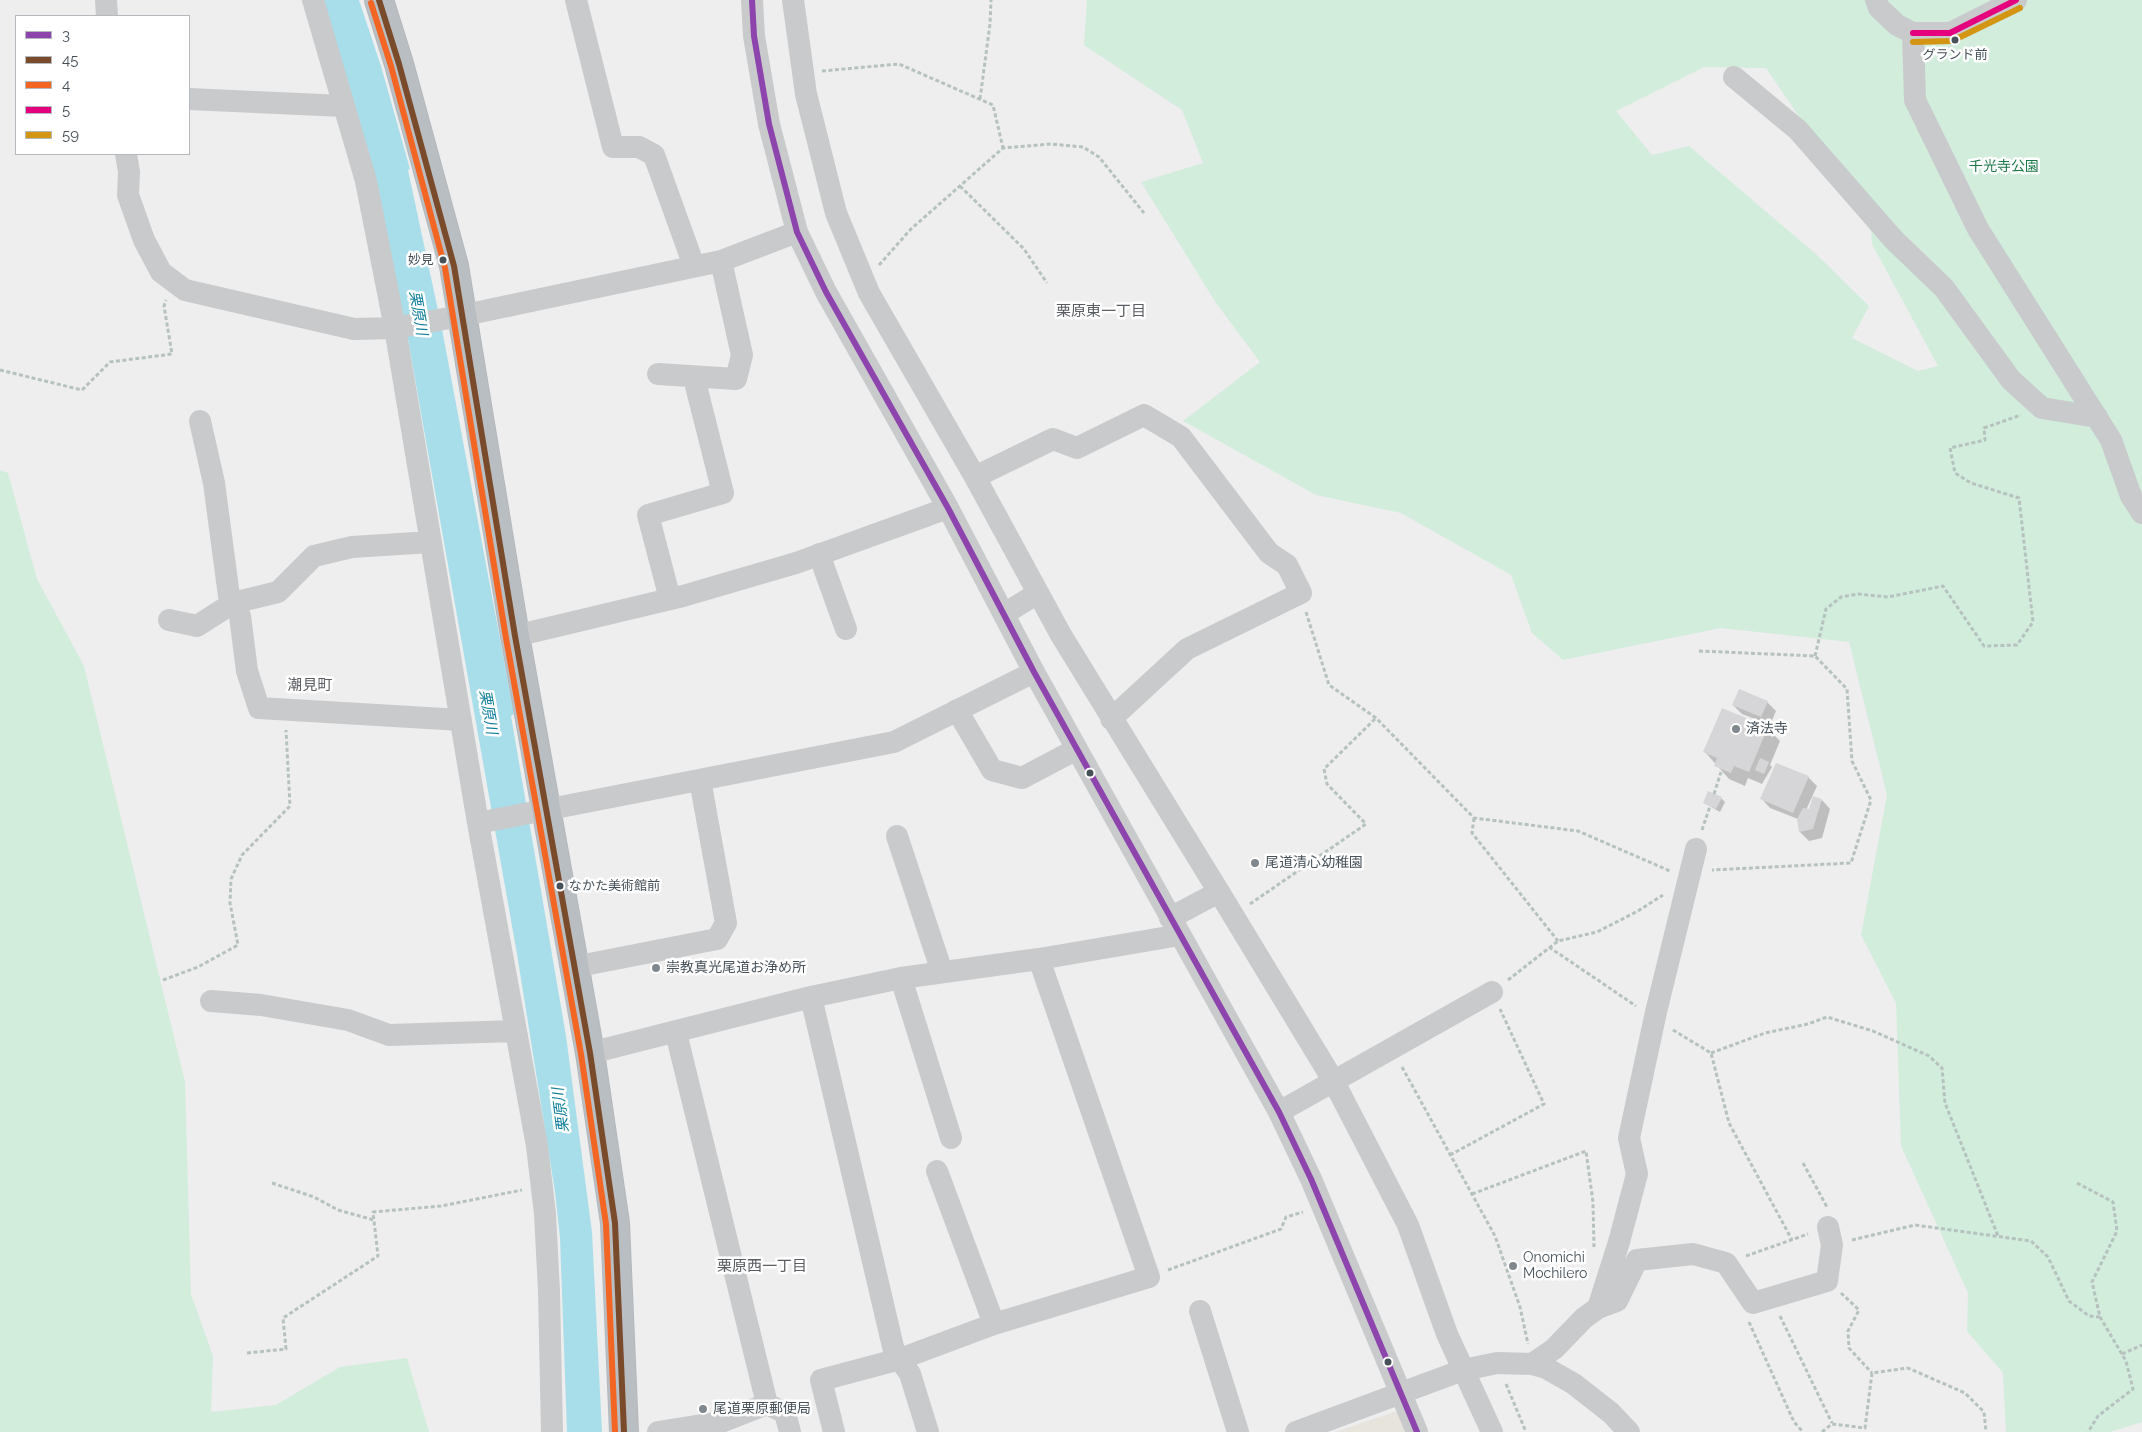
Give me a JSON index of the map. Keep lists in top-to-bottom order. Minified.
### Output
{"districts":["栗原東一丁目","潮見町","栗原西一丁目"],"water":["栗原川"],"parks":["千光寺公園"],"places":["グランド前","妙見","済法寺","尾道清心幼稚園","なかた美術館前","崇教真光尾道お浄め所","Onomichi Mochilero","尾道栗原郵便局"],"lines":["transit line 3","transit line 45","transit line 5","transit line 4","transit line 59"],"legend":["3","45","4","5","59"]}
